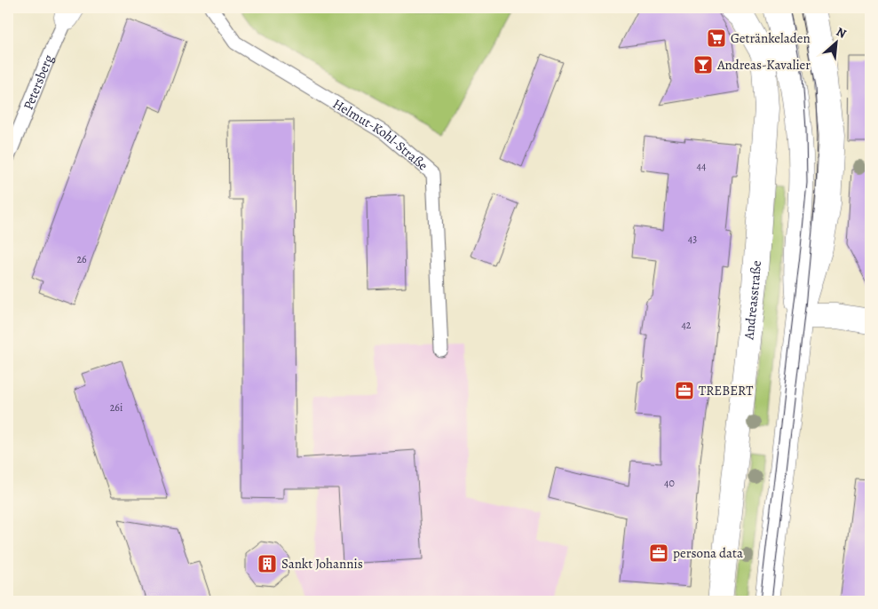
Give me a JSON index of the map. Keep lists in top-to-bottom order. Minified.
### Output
{"streets":{"street":["Andreasstraße"],"lane":["Petersberg","Helmut-Kohl-Straße"]},"places":{"supermarket":["Getränkeladen"],"bar":["Andreas-Kavalier"],"office":["TREBERT","persona data"],"building":["Sankt Johannis"]},"house_numbers":["44","43","26","42","26i","40"],"north":"top right"}
